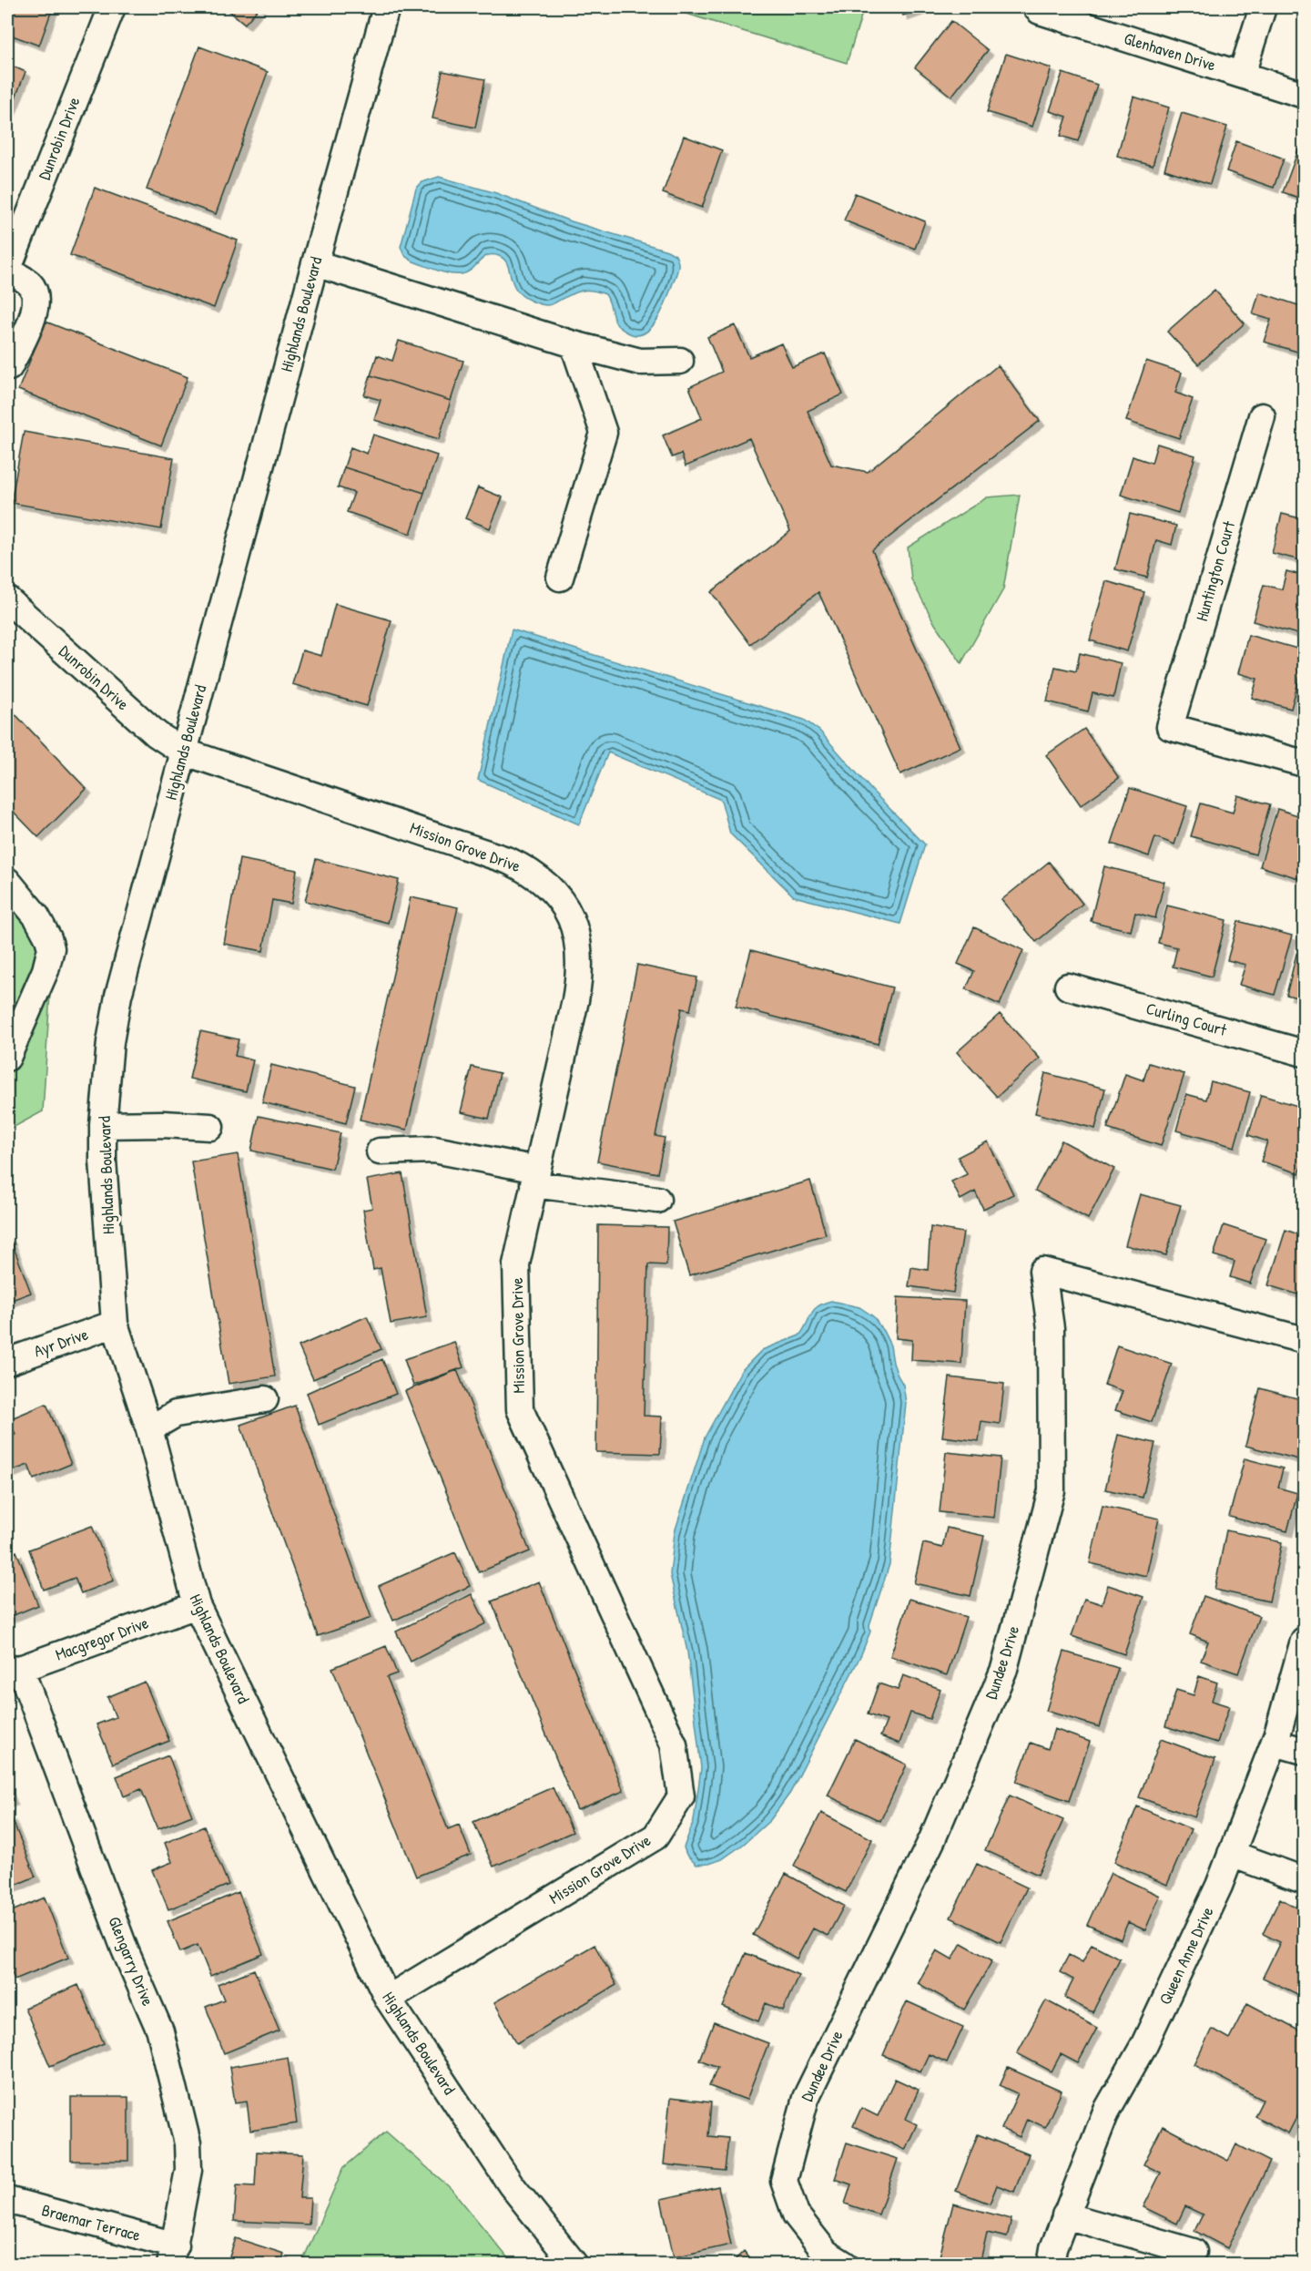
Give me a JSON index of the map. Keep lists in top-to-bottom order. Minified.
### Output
{"streets":{"street":["Glenhaven Drive","Dunrobin Drive","Highlands Boulevard","Huntington Court","Mission Grove Drive","Curling Court","Ayr Drive","Macgregor Drive","Dundee Drive","Queen Anne Drive","Glengarry Drive","Braemar Terrace"]},"crossings":[["Dunrobin Drive","Highlands Boulevard"],["Dunrobin Drive","Mission Grove Drive"],["Highlands Boulevard","Mission Grove Drive"],["Highlands Boulevard","Ayr Drive"],["Highlands Boulevard","Macgregor Drive"],["Macgregor Drive","Glengarry Drive"],["Glengarry Drive","Braemar Terrace"]]}
